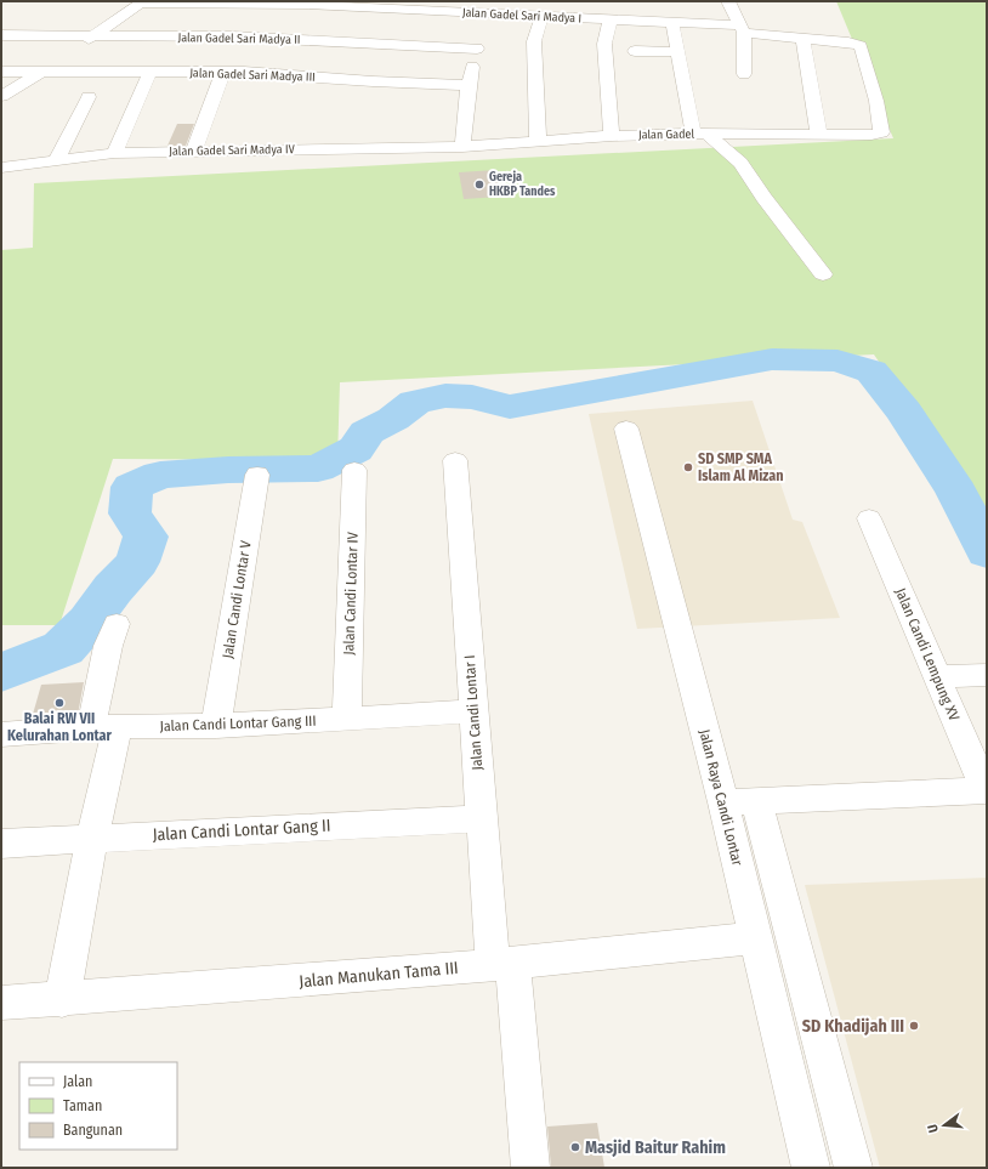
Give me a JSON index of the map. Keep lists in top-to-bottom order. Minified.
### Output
{"streets":{"street":["Jalan Gadel Sari Madya I","Jalan Gadel Sari Madya II","Jalan Gadel Sari Madya III","Jalan Gadel","Jalan Gadel Sari Madya IV","Jalan Candi Lontar IV","Jalan Candi Lontar V","Jalan Candi Lempung XV","Jalan Candi Lontar I","Jalan Candi Lontar Gang III","Jalan Raya Candi Lontar","Jalan Candi Lontar Gang II","Jalan Manukan Tama III"]},"crossings":[["Jalan Gadel Sari Madya I","Jalan Gadel Sari Madya II"],["Jalan Gadel Sari Madya I","Jalan Gadel"],["Jalan Gadel","Jalan Gadel Sari Madya IV"],["Jalan Candi Lontar IV","Jalan Candi Lontar Gang III"],["Jalan Candi Lontar V","Jalan Candi Lontar Gang III"],["Jalan Candi Lontar I","Jalan Candi Lontar Gang III"],["Jalan Candi Lontar I","Jalan Candi Lontar Gang II"],["Jalan Candi Lontar I","Jalan Manukan Tama III"],["Jalan Raya Candi Lontar","Jalan Manukan Tama III"]],"places":["Gereja HKBP Tandes","SD SMP SMA Islam Al Mizan","Balai RW VII Kelurahan Lontar","SD Khadijah III","Masjid Baitur Rahim"],"legend":["Jalan","Taman","Bangunan"],"north":"left"}
